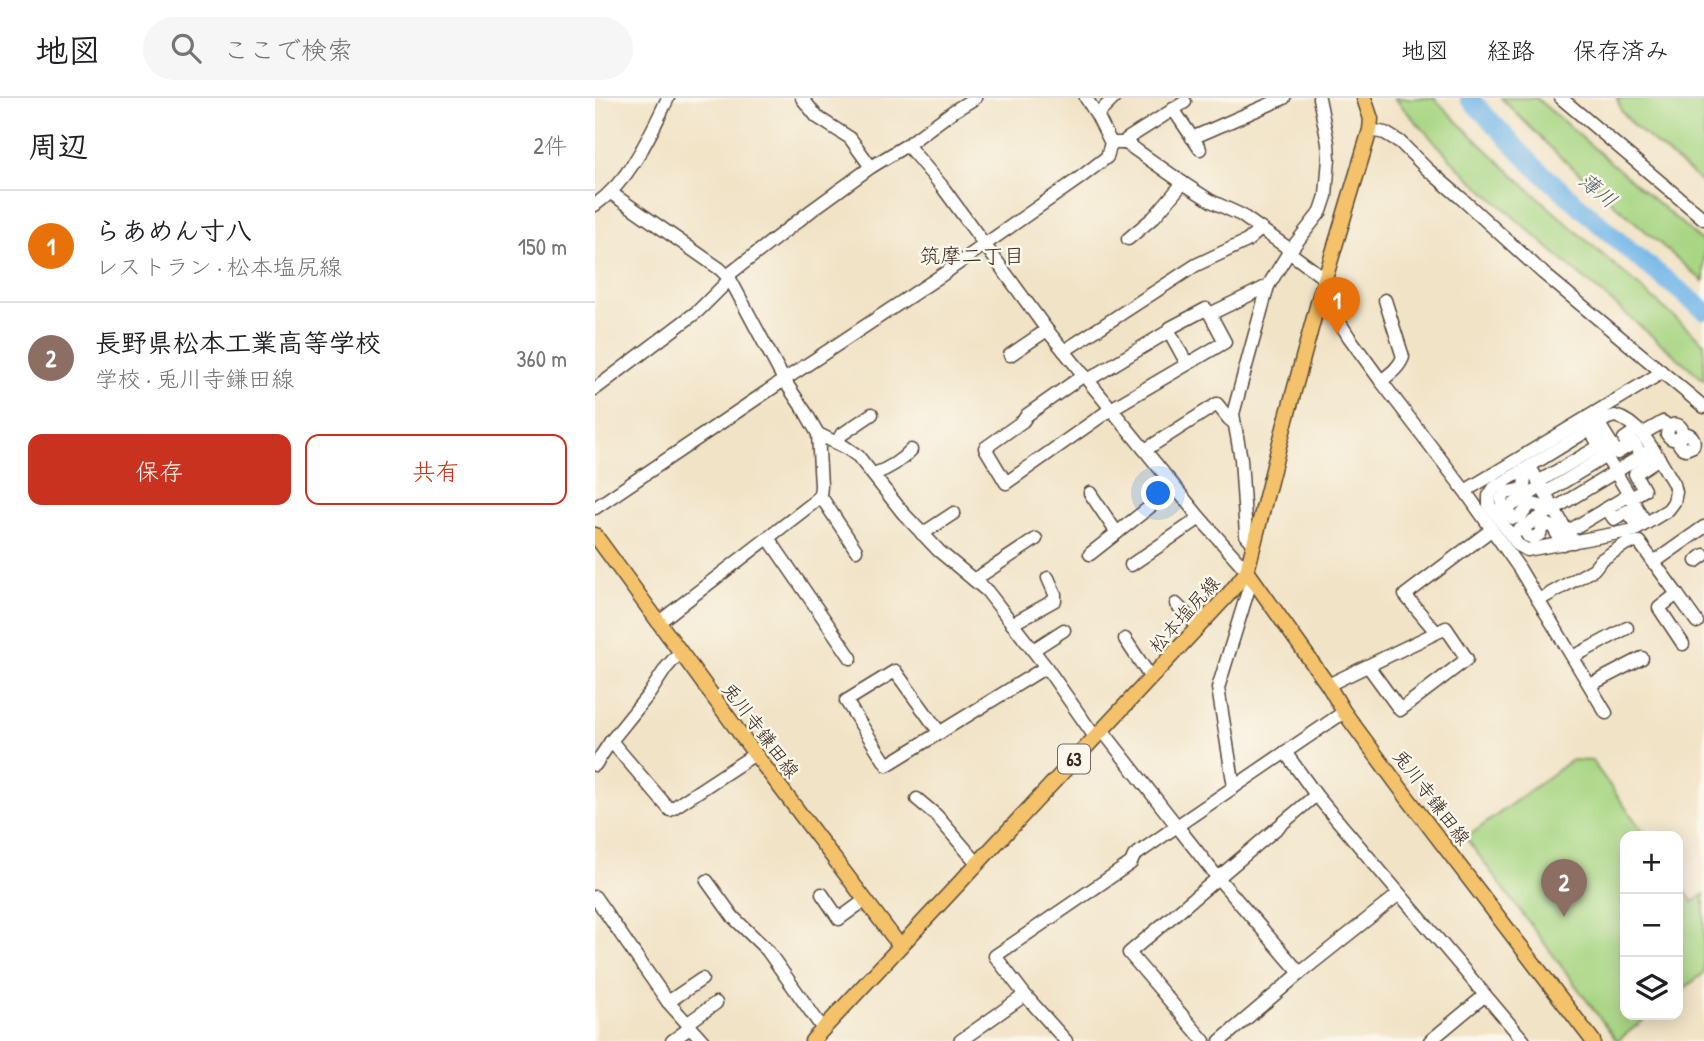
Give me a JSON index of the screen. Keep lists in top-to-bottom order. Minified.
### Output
{"streets":{"main road":["松本塩尻線","兎川寺鎌田線","63"]},"crossings":[["松本塩尻線","兎川寺鎌田線"]],"districts":["筑摩二丁目"],"water":["薄川"],"page":{"header":"地図","search":"ここで検索","nav":["地図","経路","保存済み"],"heading":["周辺","2件"],"list":[{"mark":"1","name":"らあめん寸八","note":"レストラン · 松本塩尻線","value":"150 m"},{"mark":"2","name":"長野県松本工業高等学校","note":"学校 · 兎川寺鎌田線","value":"360 m"}],"pins":["1","2"],"buttons":["保存","共有"],"map_buttons":["+","−"]}}
